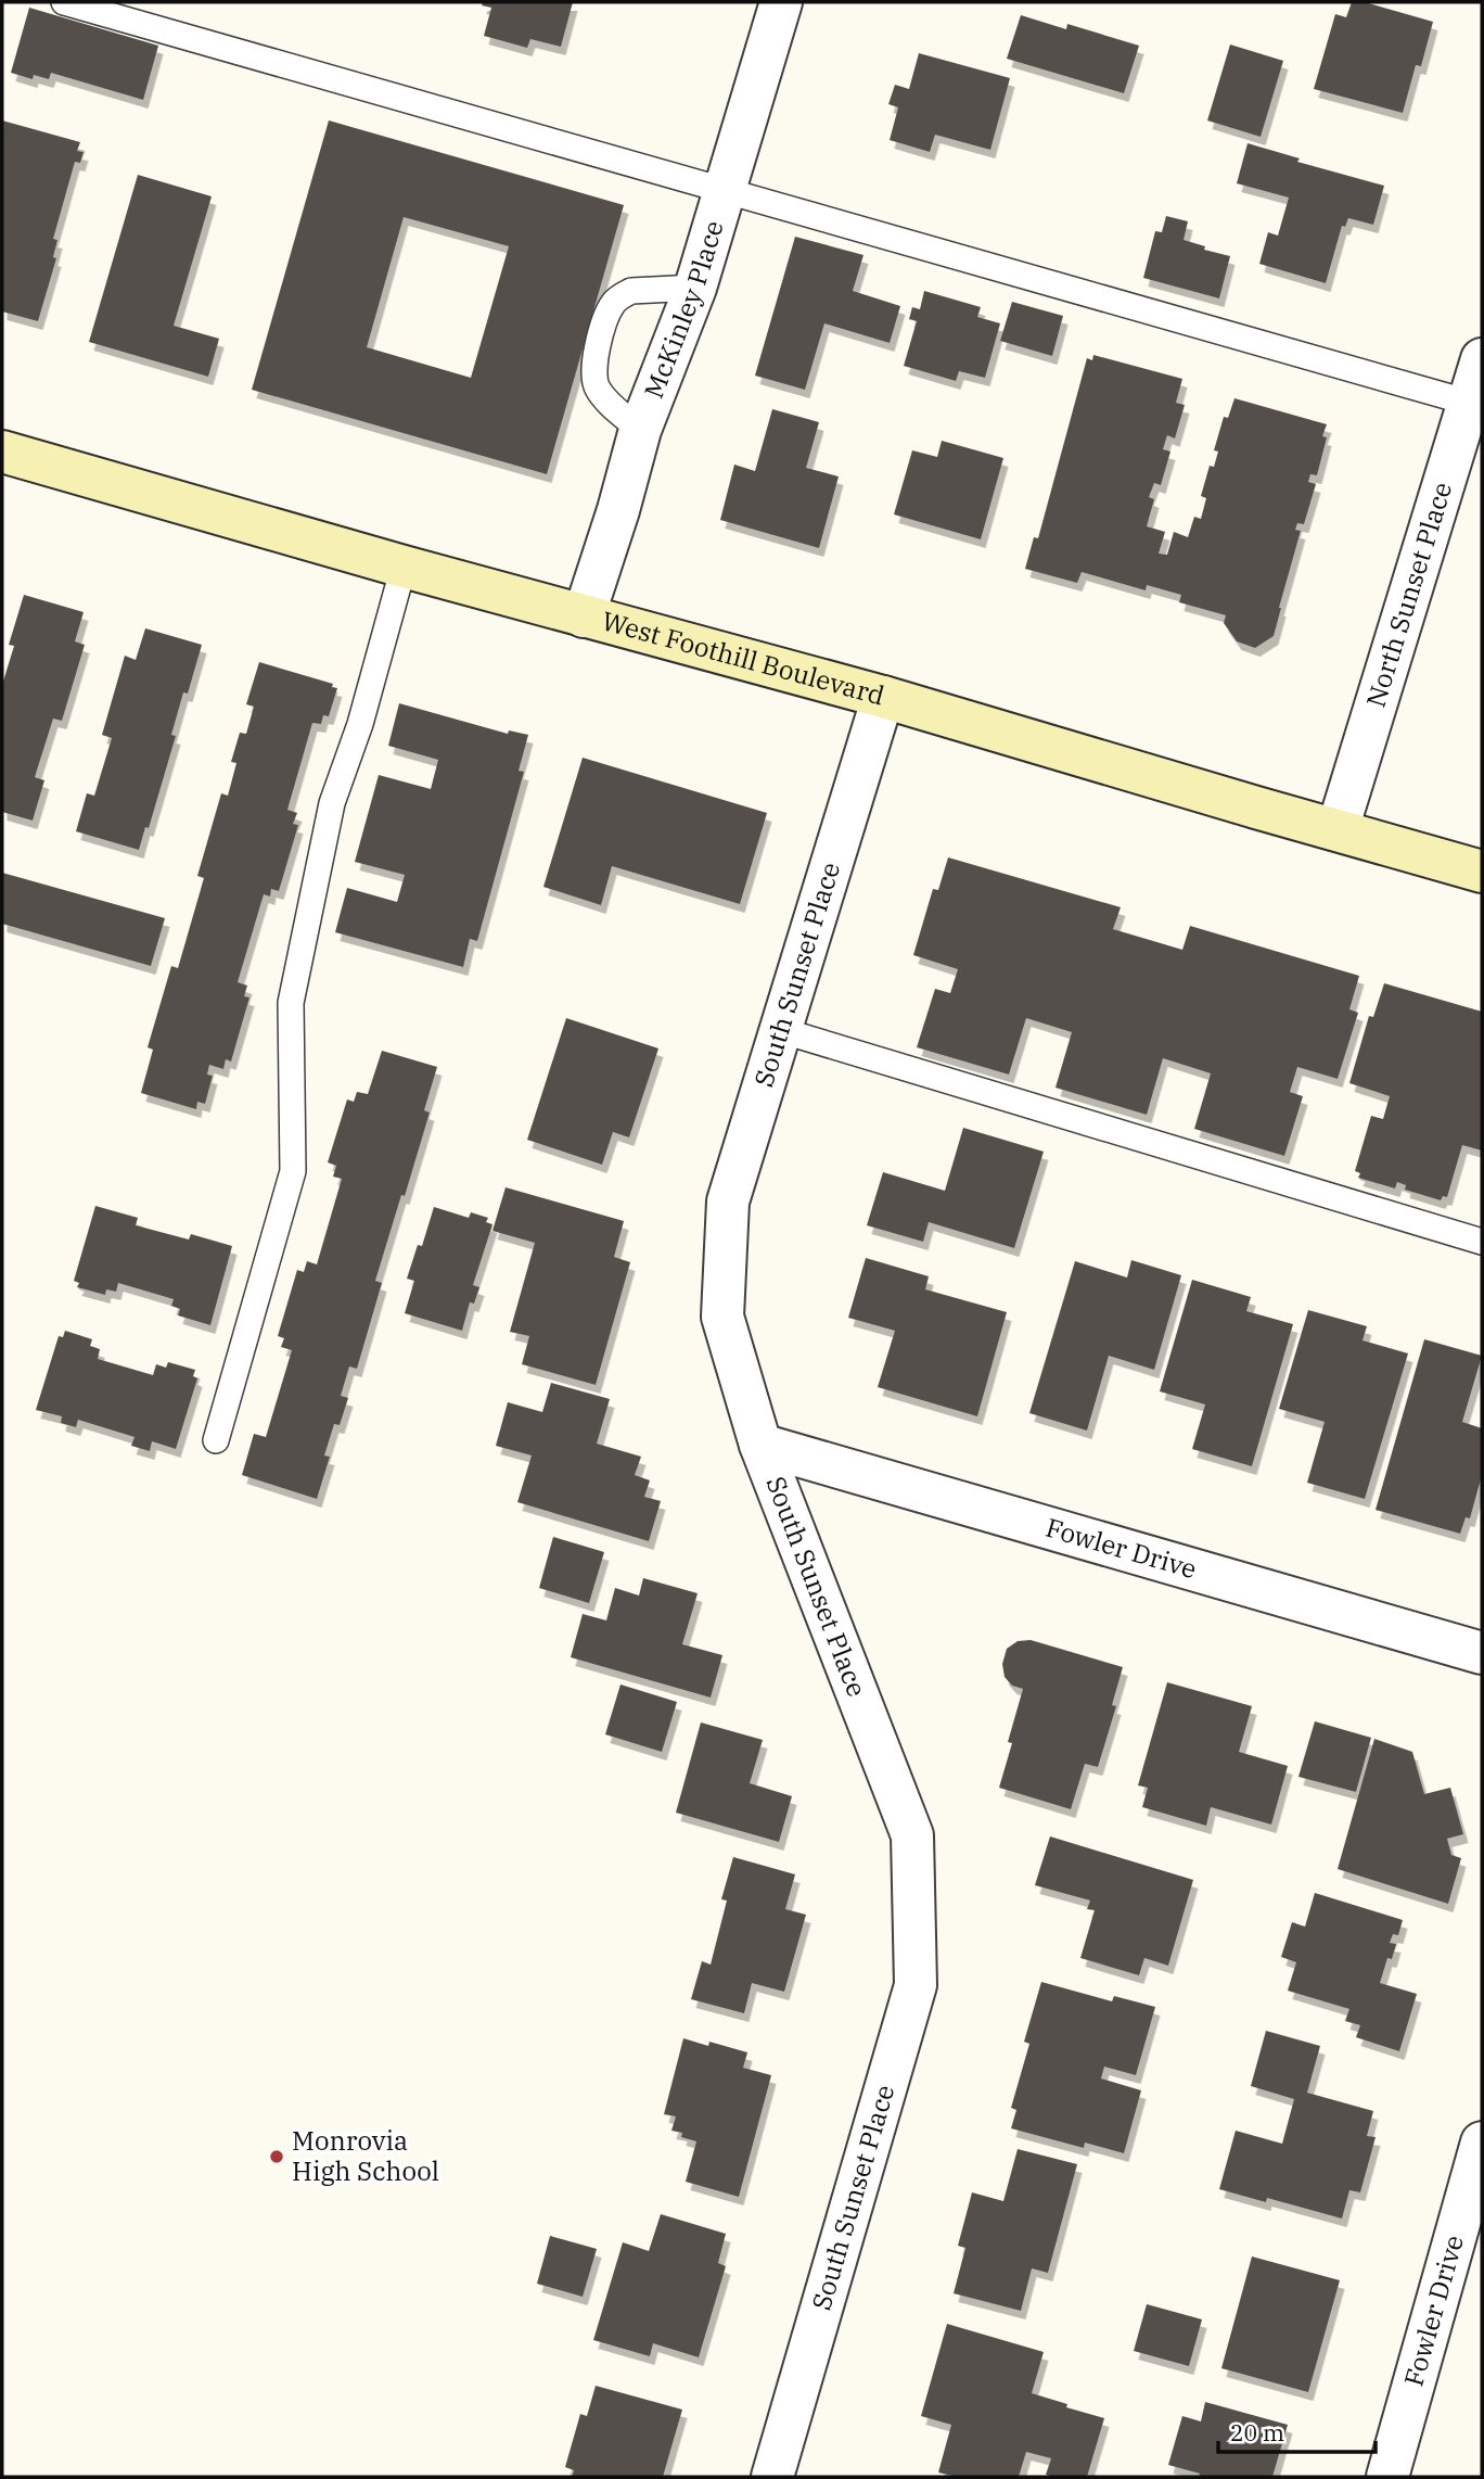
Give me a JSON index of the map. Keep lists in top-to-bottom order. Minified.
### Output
{"streets":{"main road":["West Foothill Boulevard"],"street":["McKinley Place","North Sunset Place","South Sunset Place","Fowler Drive"]},"crossings":[["McKinley Place","West Foothill Boulevard"],["North Sunset Place","West Foothill Boulevard"],["West Foothill Boulevard","South Sunset Place"],["South Sunset Place","Fowler Drive"]],"places":["Monrovia High School"],"scale_bar":"20 m"}
